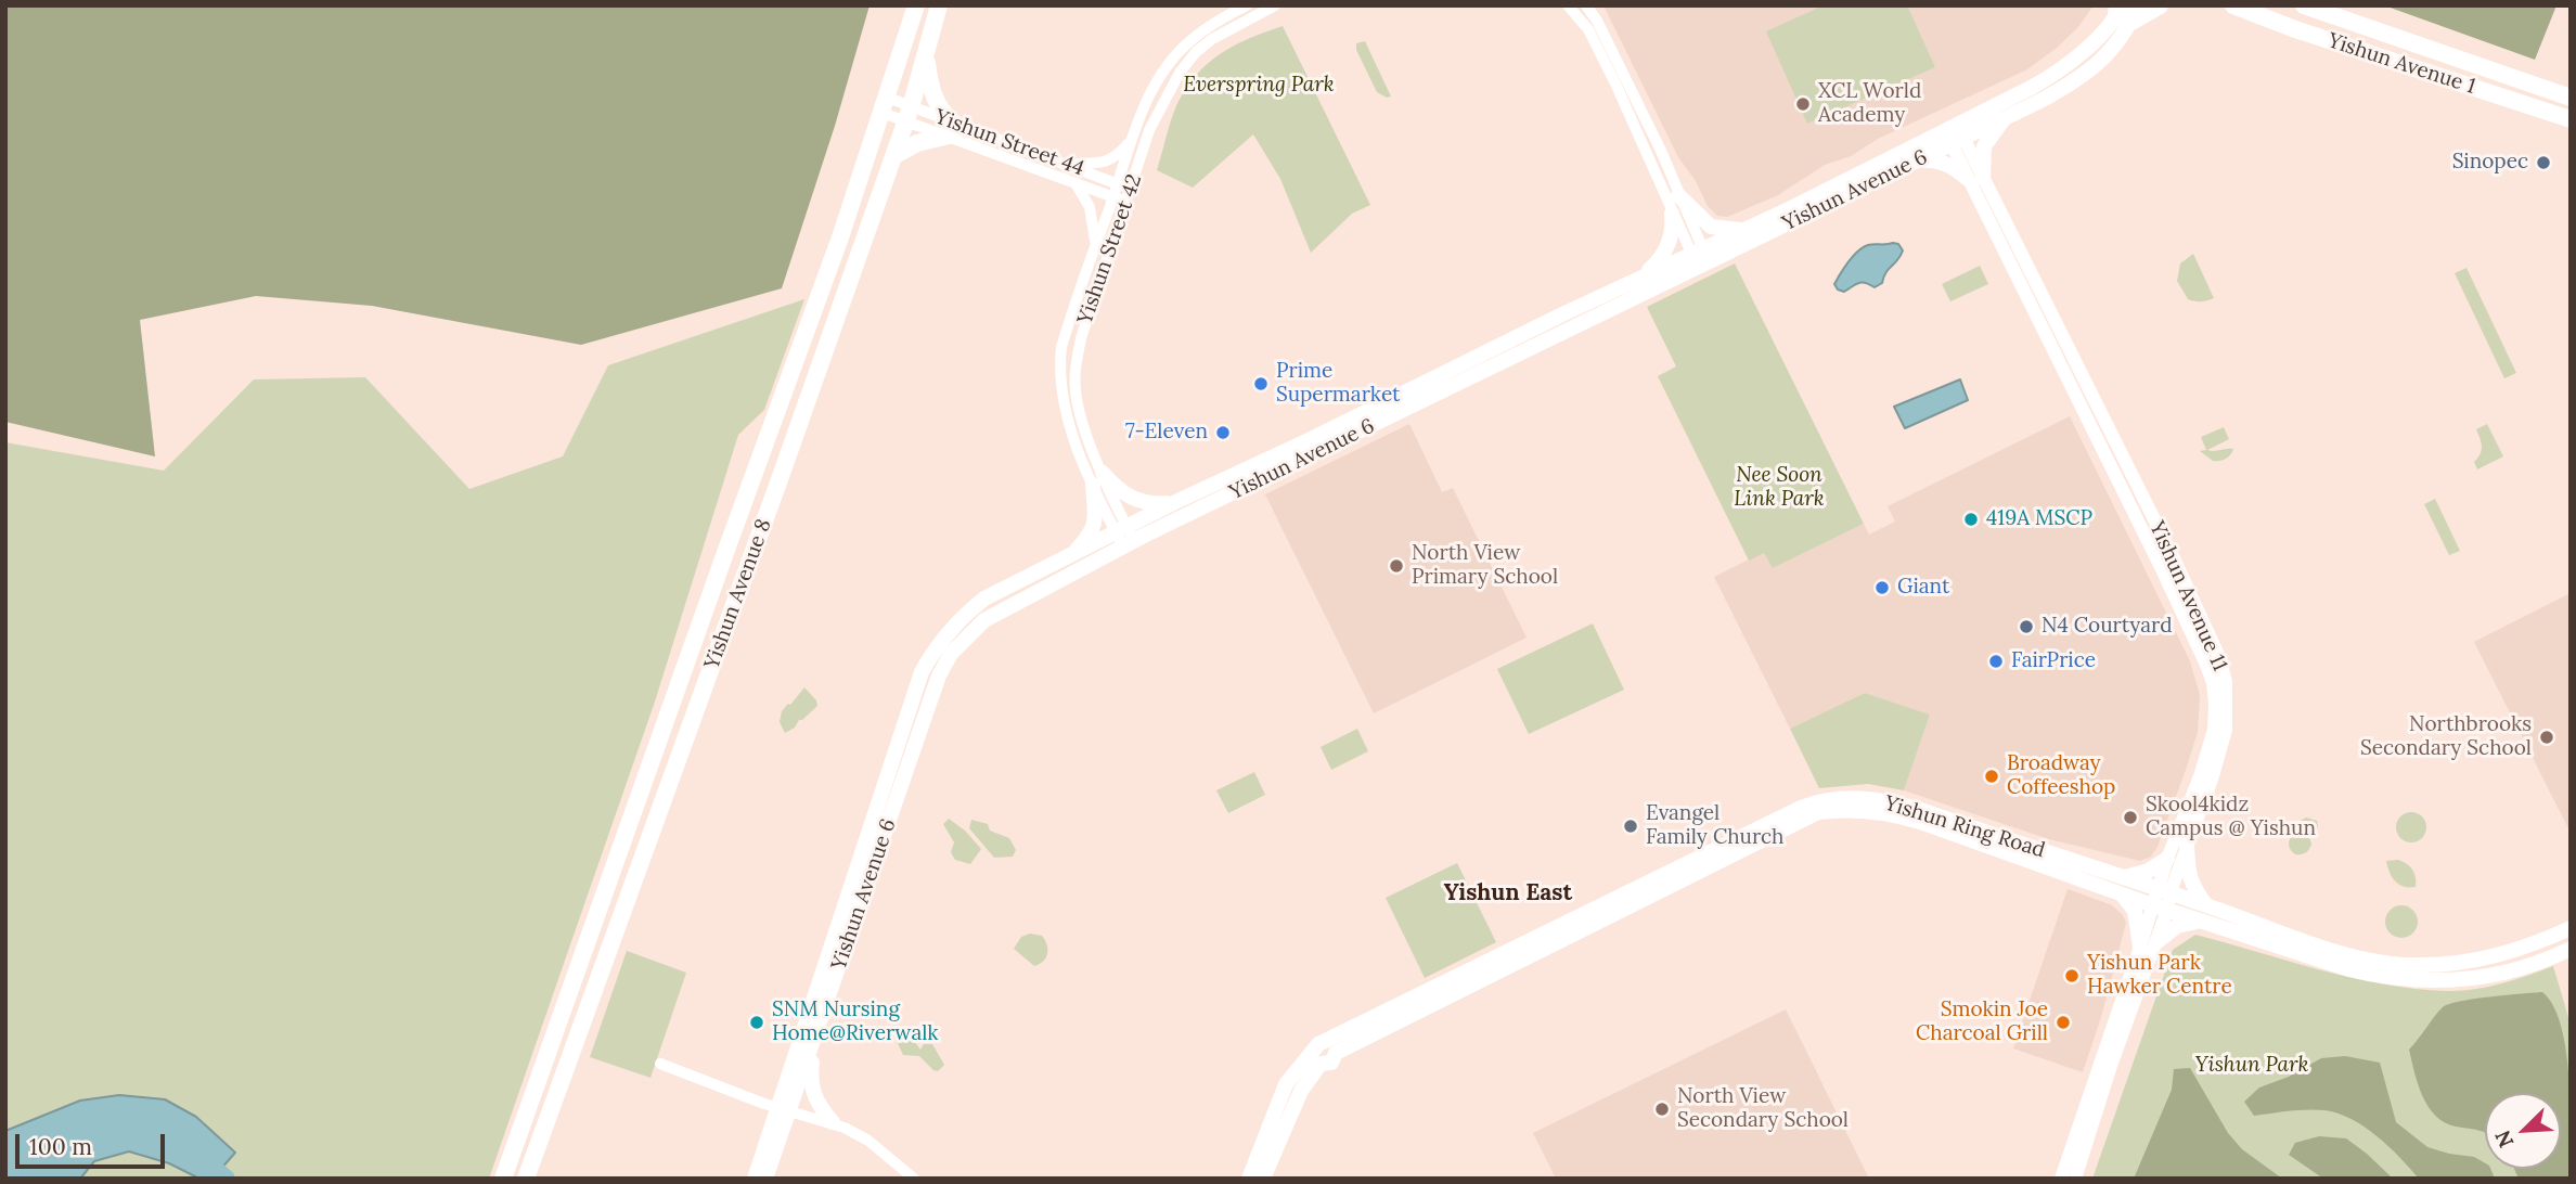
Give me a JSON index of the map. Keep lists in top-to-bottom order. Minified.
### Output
{"streets":{"main road":["Yishun Avenue 1","Yishun Avenue 6","Yishun Avenue 8","Yishun Ring Road"],"street":["Yishun Street 44","Yishun Street 42","Yishun Avenue 11"]},"crossings":[["Yishun Street 44","Yishun Street 42"],["Yishun Street 44","Yishun Avenue 8"],["Yishun Avenue 6","Yishun Street 42"],["Yishun Avenue 6","Yishun Avenue 11"],["Yishun Avenue 11","Yishun Ring Road"]],"districts":["Yishun East"],"parks":["Everspring Park","Nee Soon Link Park","Yishun Park"],"places":["XCL World Academy","Sinopec","Prime Supermarket","7-Eleven","419A MSCP","North View Primary School","Giant","N4 Courtyard","FairPrice","Northbrooks Secondary School","Broadway Coffeeshop","Skool4kidz Campus @ Yishun","Evangel Family Church","Yishun Park Hawker Centre","SNM Nursing Home@Riverwalk","Smokin Joe Charcoal Grill","North View Secondary School"],"scale_bar":"100 m","north":"bottom left"}
